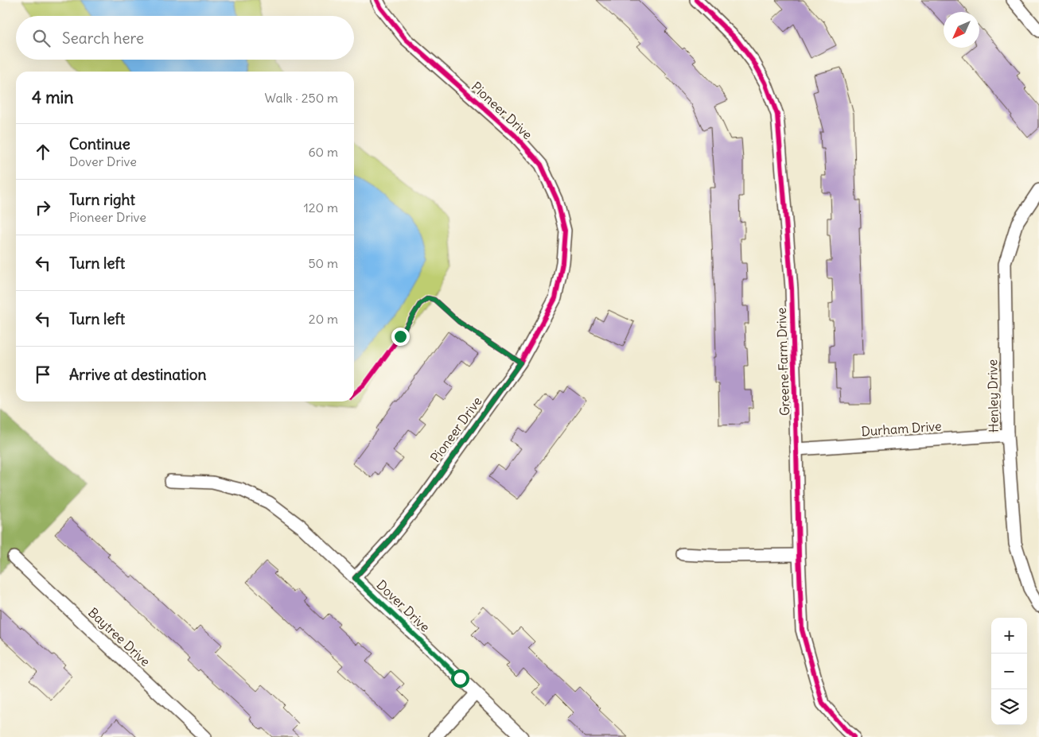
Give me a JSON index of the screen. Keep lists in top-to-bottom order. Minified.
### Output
{"streets":{"street":["Pioneer Drive","Greene Farm Drive","Henley Drive","Durham Drive","Dover Drive","Baytree Drive"]},"crossings":[["Pioneer Drive","Dover Drive"],["Greene Farm Drive","Durham Drive"],["Henley Drive","Durham Drive"]],"north":"bottom left","page":{"search":"Search here","heading":["4 min","Walk · 250 m"],"list":[["Continue","Dover Drive","60 m"],["Turn right","Pioneer Drive","120 m"],["Turn left","50 m"],["Turn left","20 m"],"Arrive at destination"],"map_buttons":["+","−"]}}
